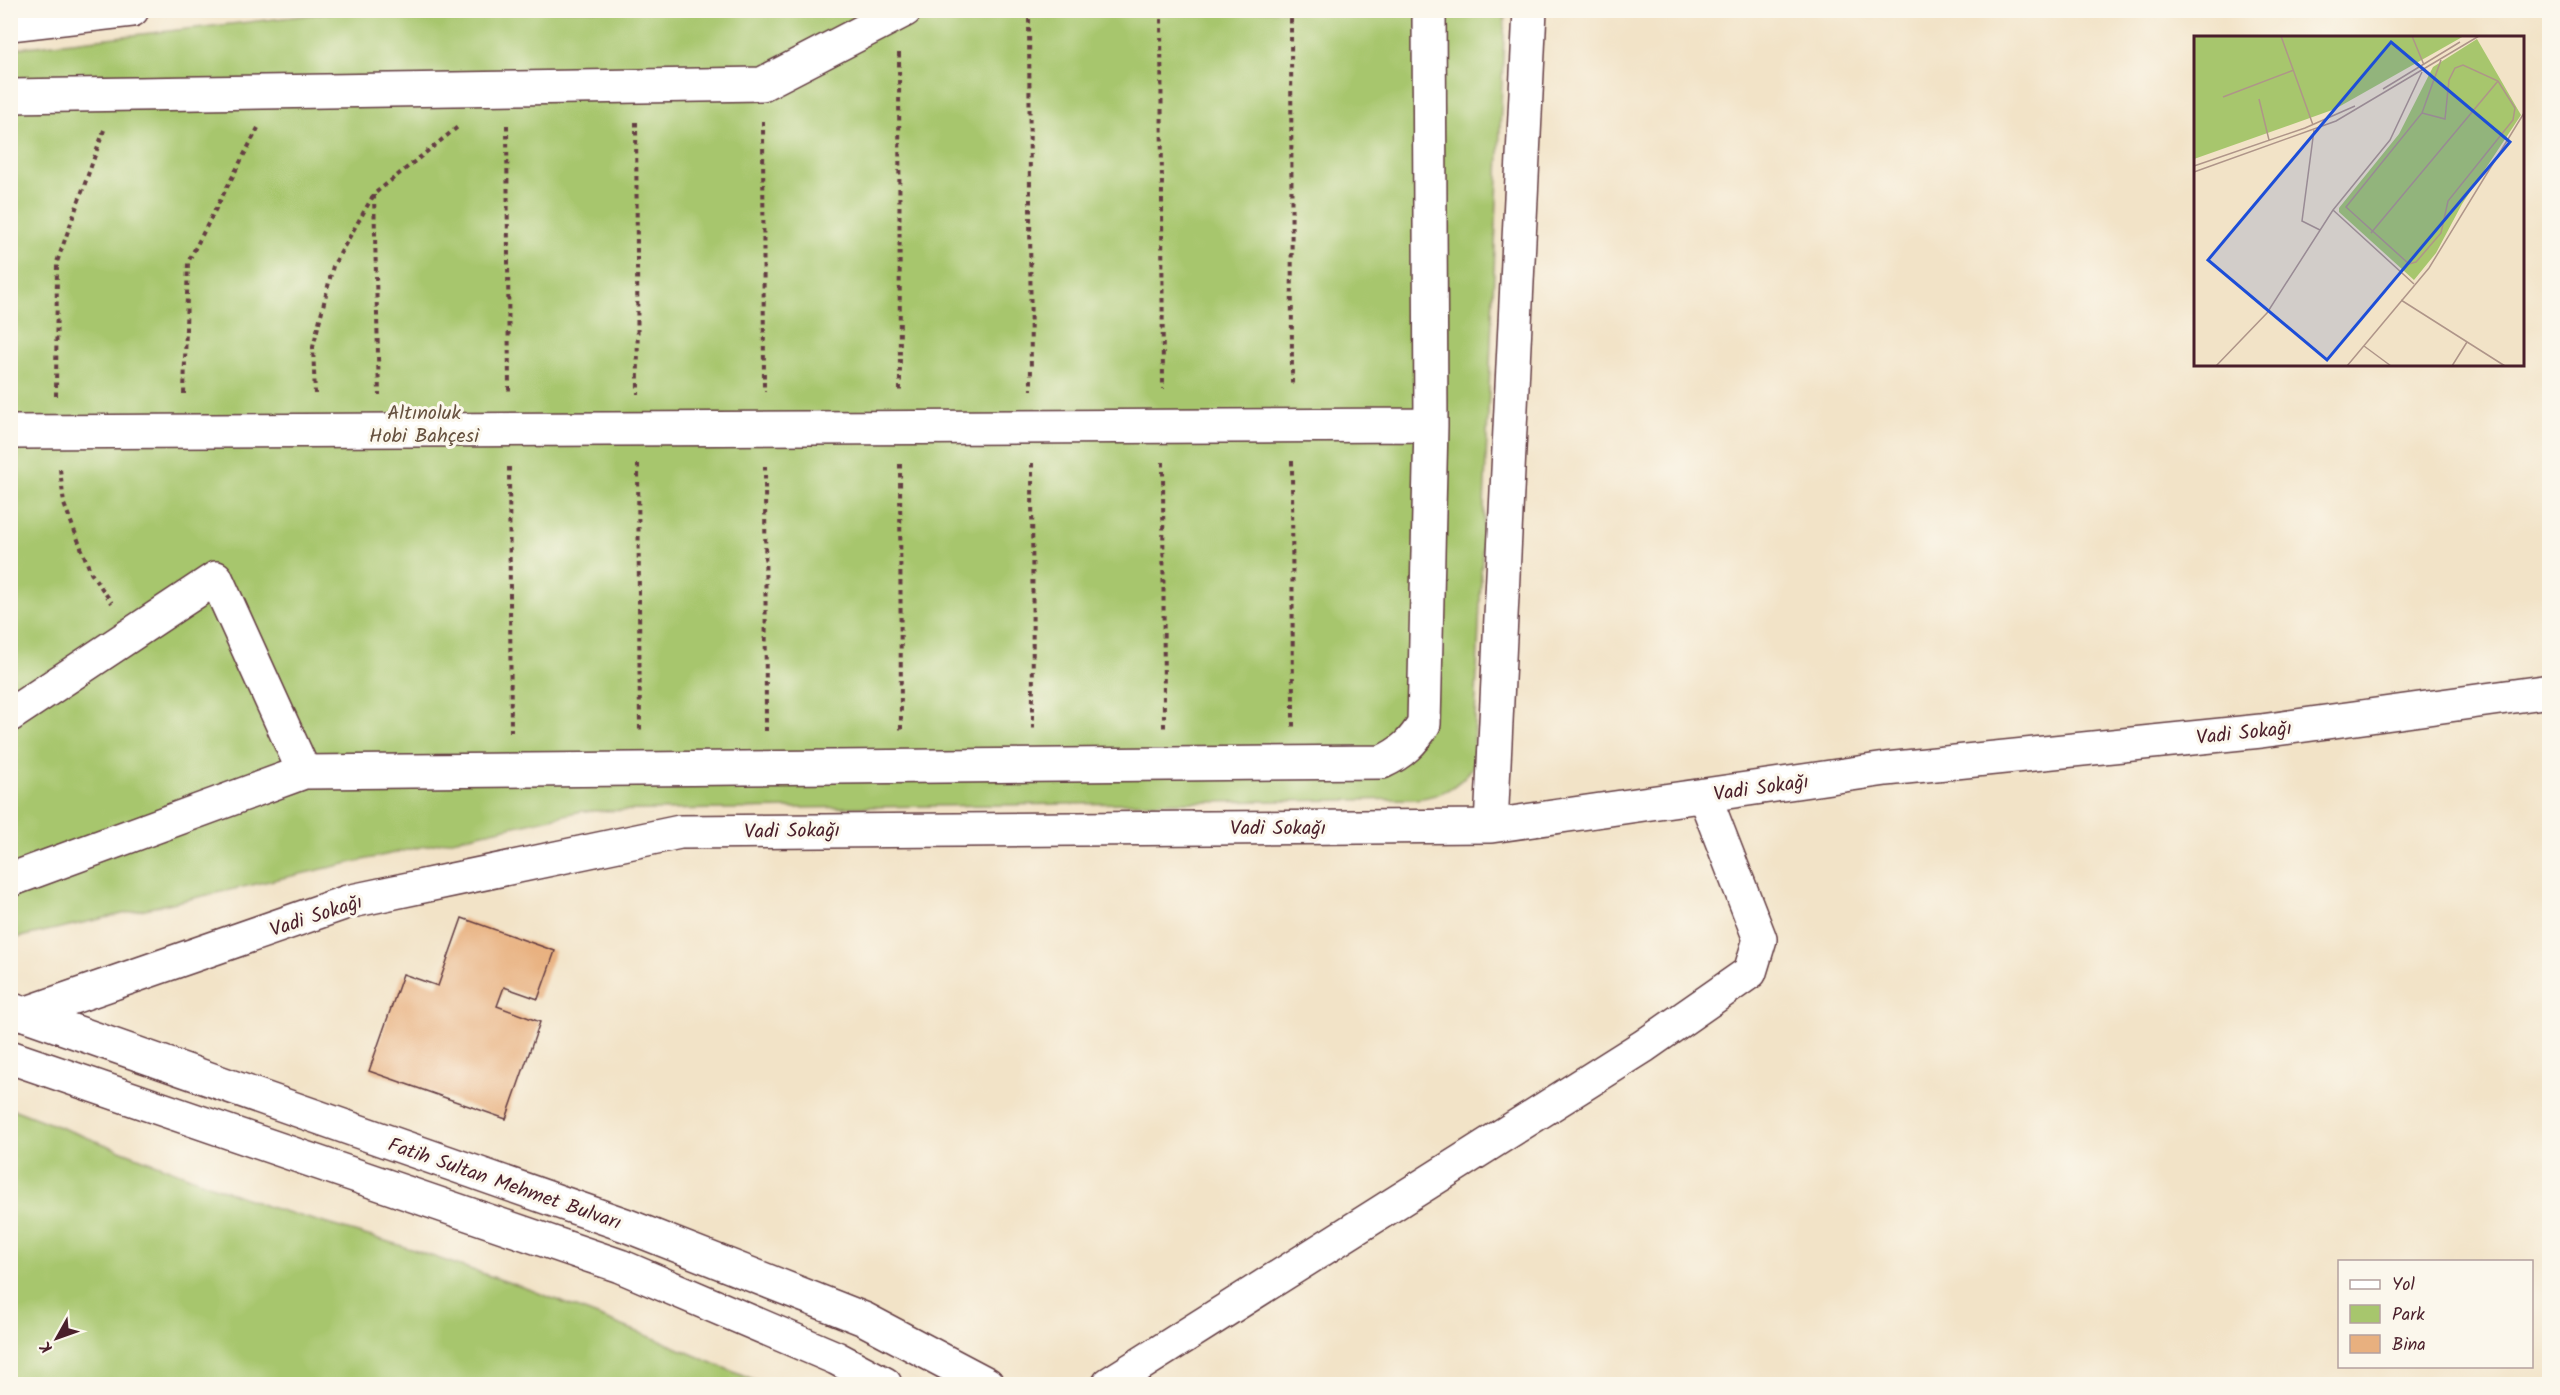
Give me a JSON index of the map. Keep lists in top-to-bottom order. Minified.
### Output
{"streets":{"street":["Vadi Sokağı","Fatih Sultan Mehmet Bulvarı"]},"crossings":[["Vadi Sokağı","Fatih Sultan Mehmet Bulvarı"]],"parks":["Altınoluk Hobi Bahçesi"],"legend":["Yol","Park","Bina"],"north":"bottom left"}
